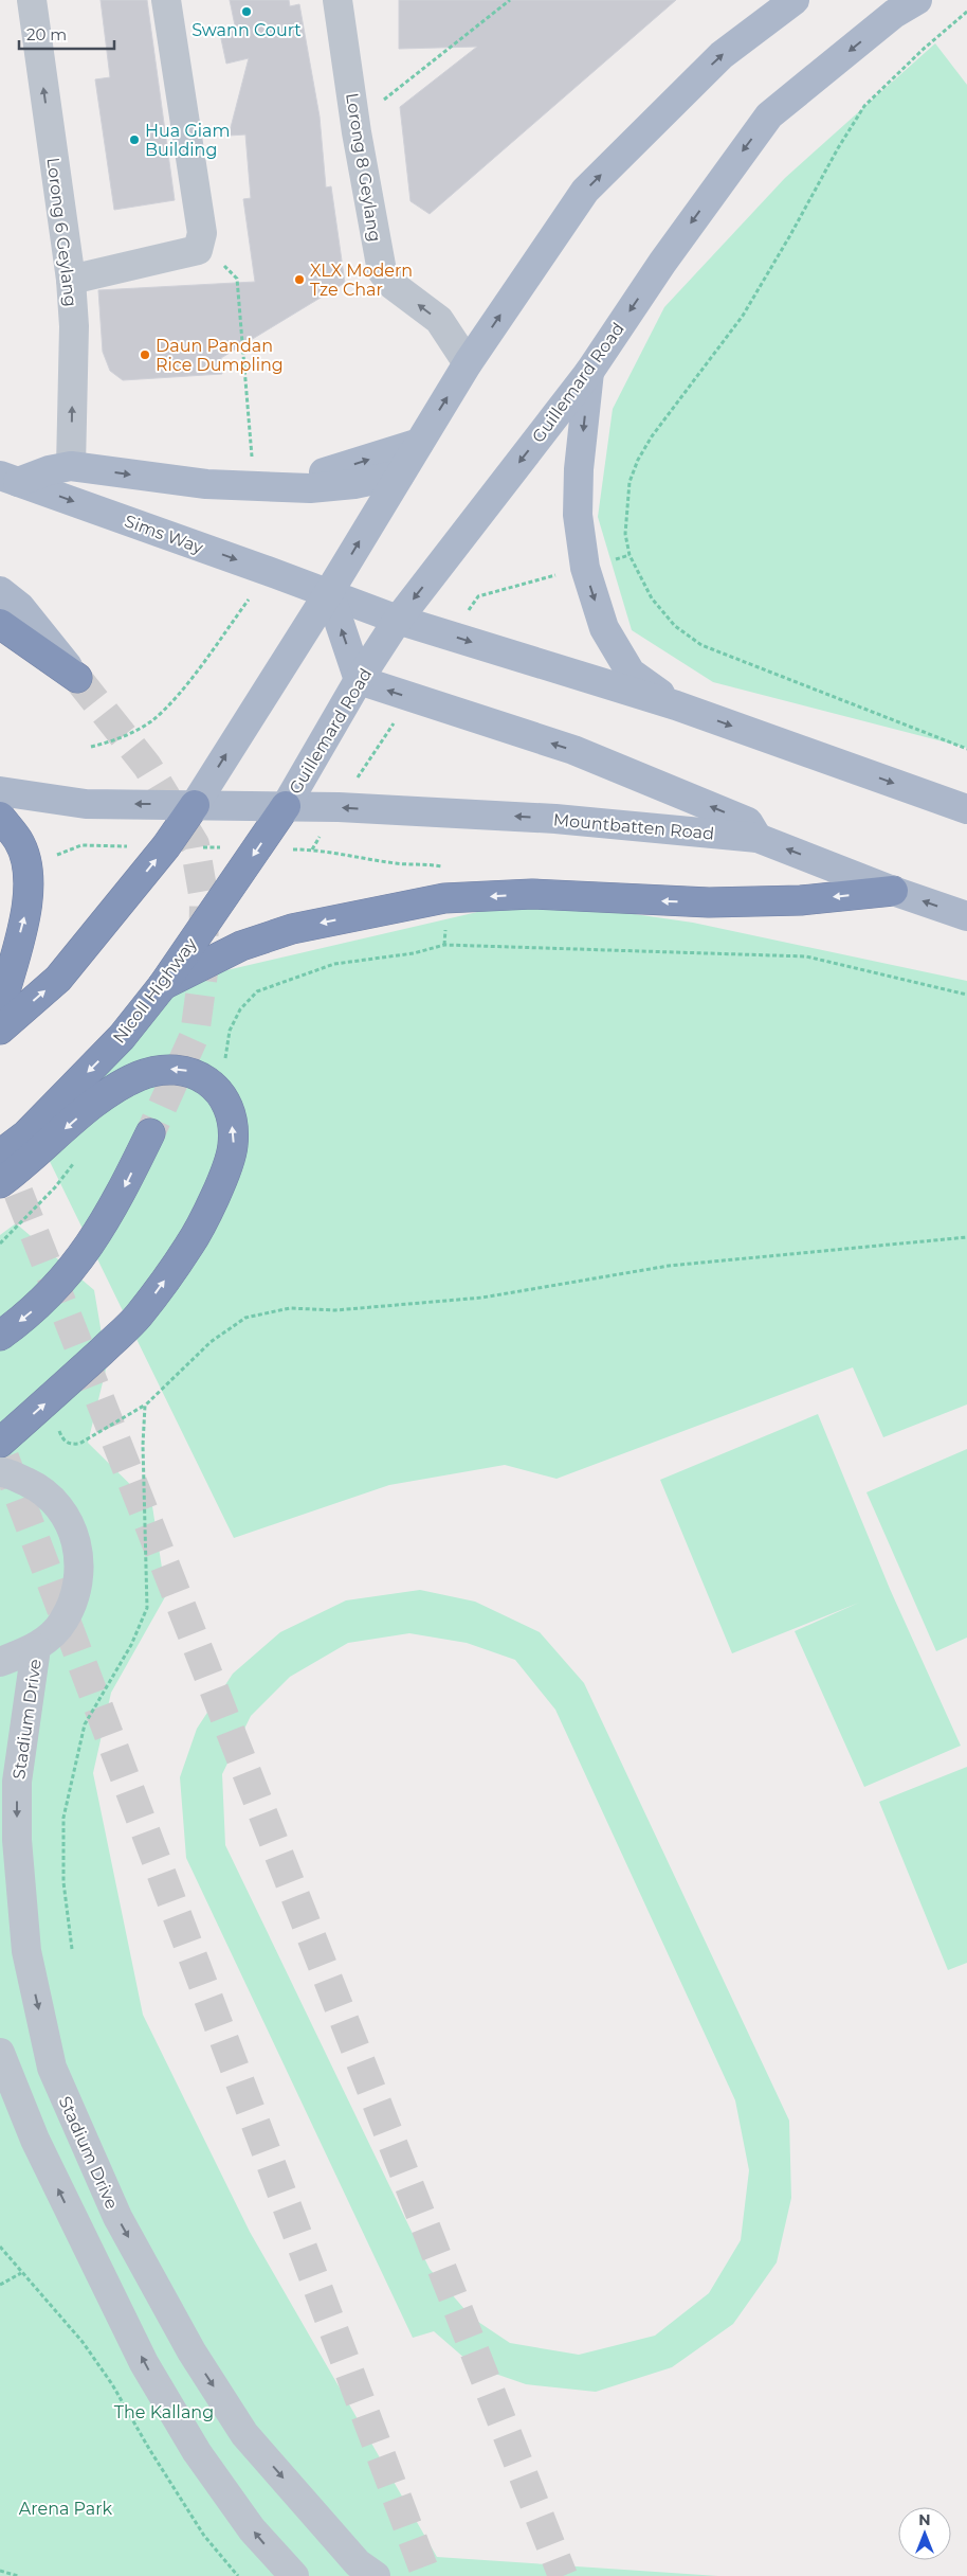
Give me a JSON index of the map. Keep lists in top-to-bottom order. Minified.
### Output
{"streets":{"highway":["Nicoll Highway"],"main road":["Guillemard Road","Sims Way","Mountbatten Road"],"street":["Lorong 8 Geylang","Lorong 6 Geylang","Stadium Drive"]},"crossings":[["Guillemard Road","Mountbatten Road"],["Guillemard Road","Nicoll Highway"],["Mountbatten Road","Nicoll Highway"]],"parks":["The Kallang","Arena Park"],"places":["Swann Court","Hua Giam Building","XLX Modern Tze Char","Daun Pandan Rice Dumpling"],"scale_bar":"20 m","north":"top"}
